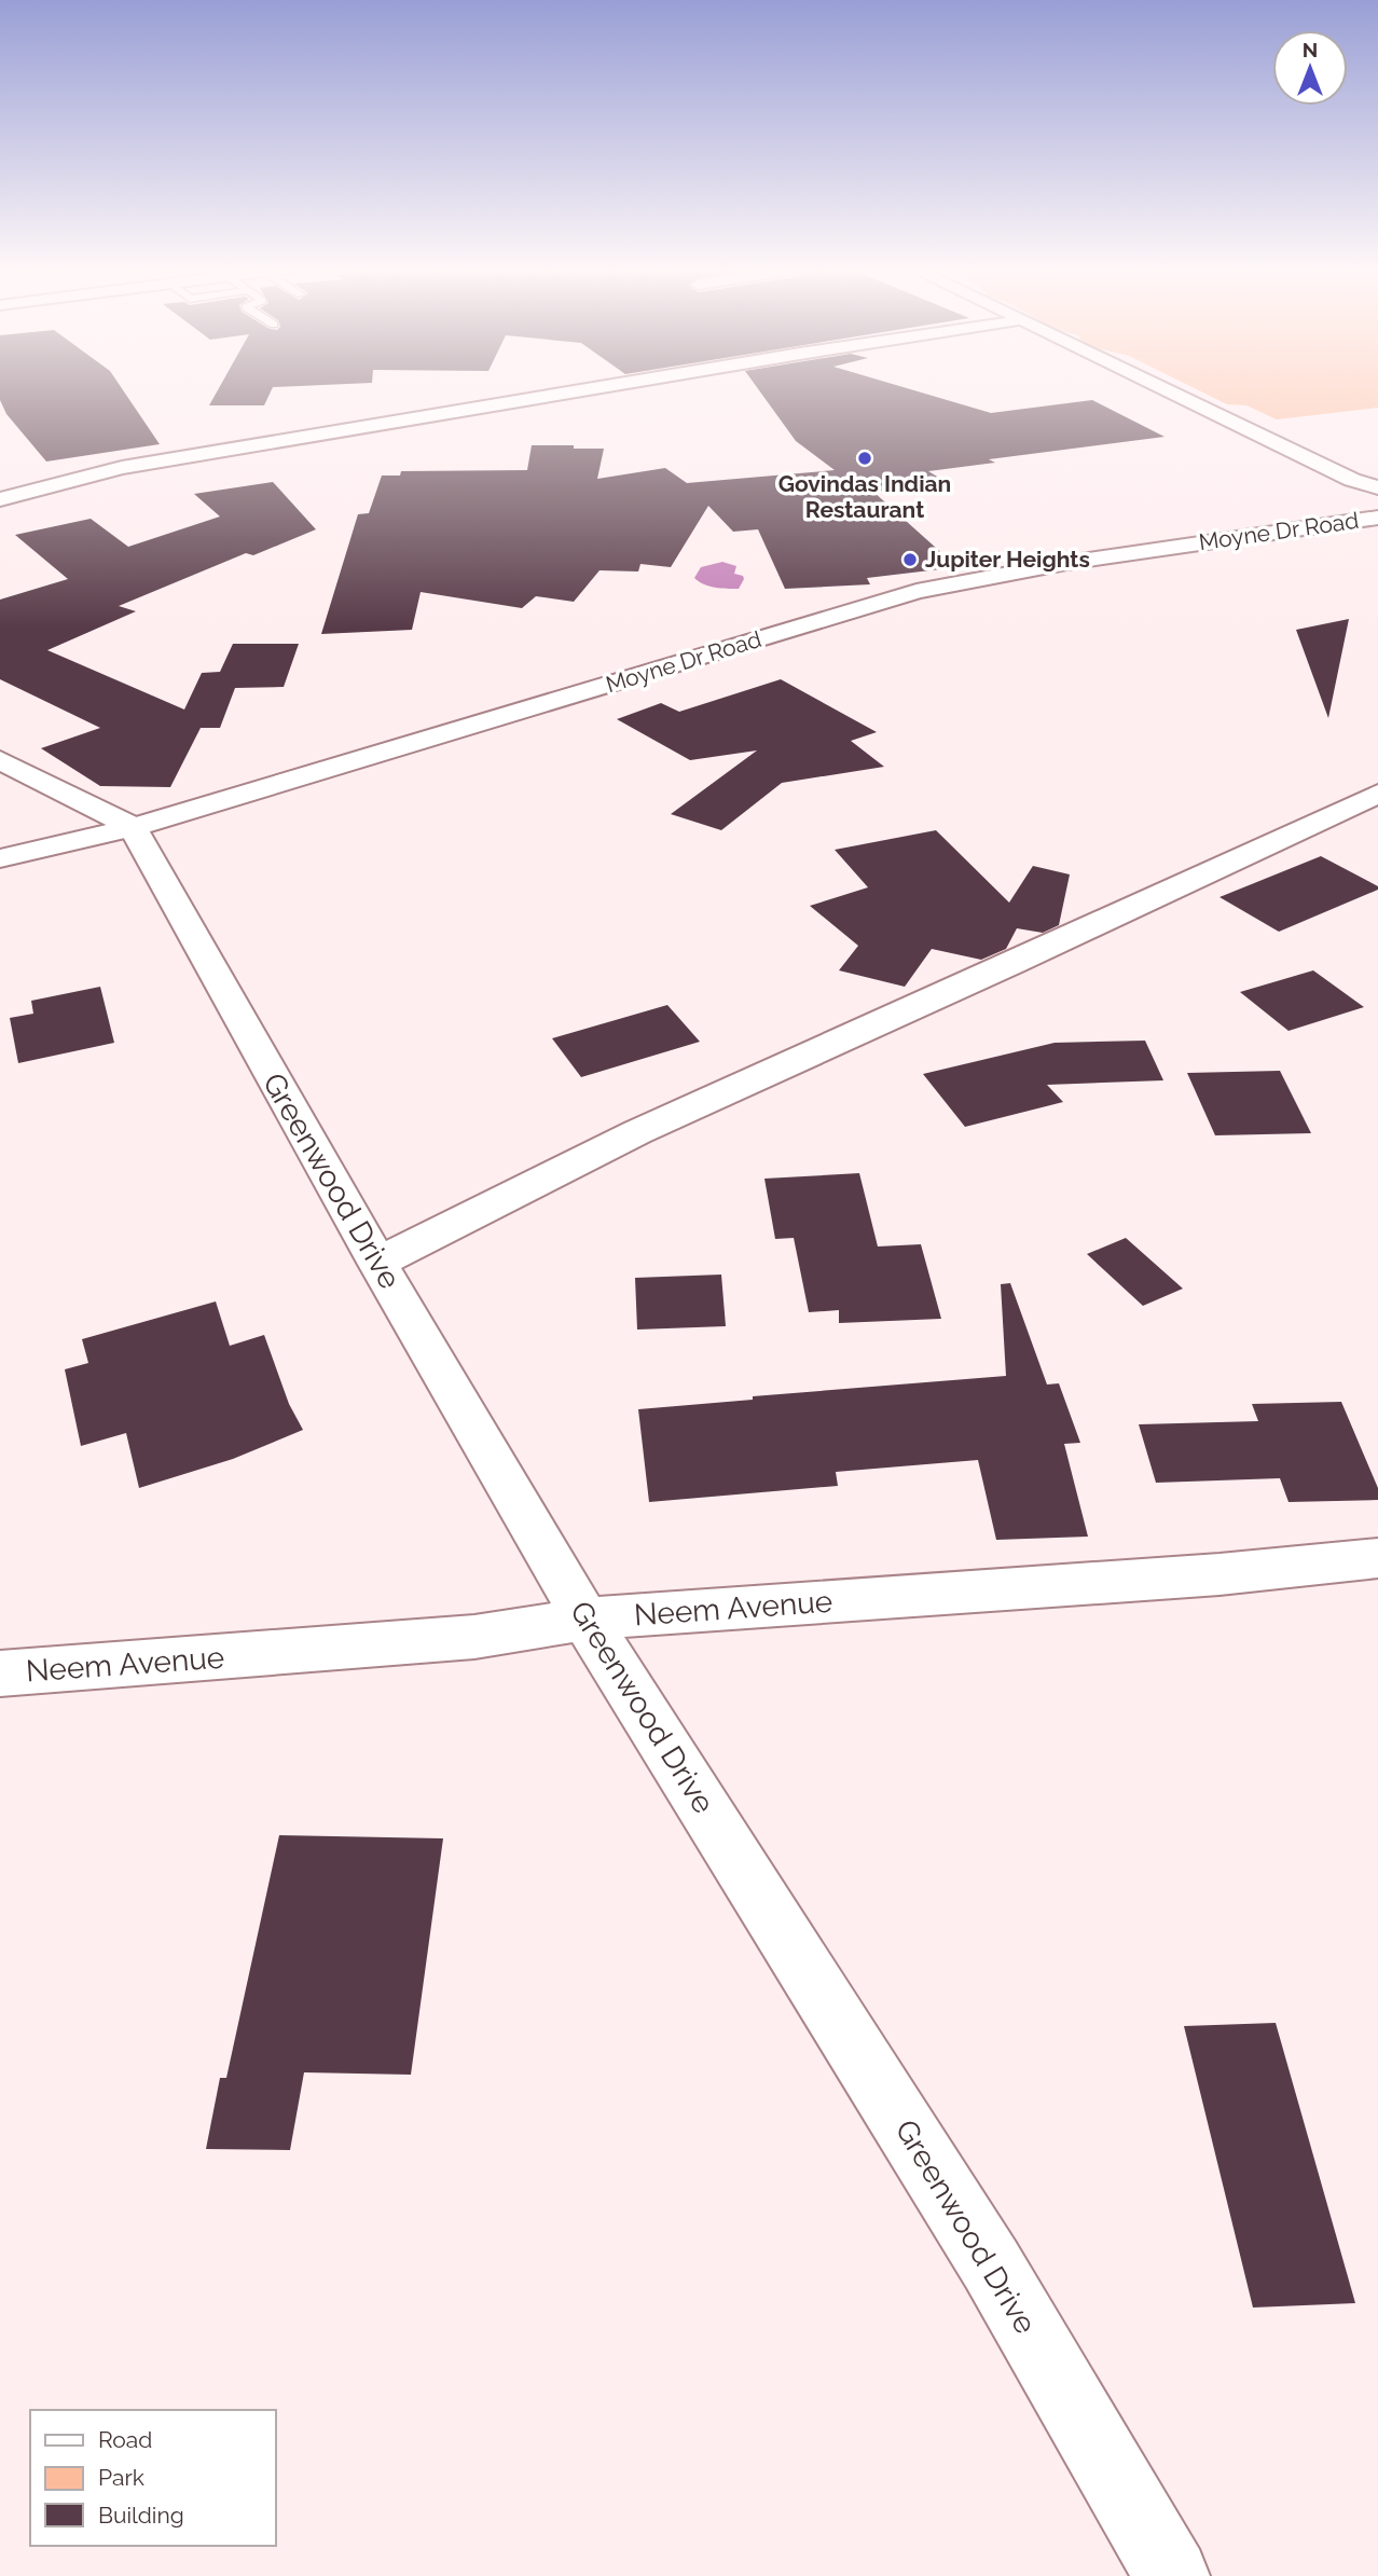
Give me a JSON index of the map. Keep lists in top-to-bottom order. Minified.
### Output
{"streets":{"street":["Moyne Dr Road","Greenwood Drive","Neem Avenue"]},"crossings":[["Moyne Dr Road","Greenwood Drive"],["Greenwood Drive","Neem Avenue"]],"places":["Govindas Indian Restaurant","Jupiter Heights"],"legend":["Road","Park","Building"],"north":"top"}
